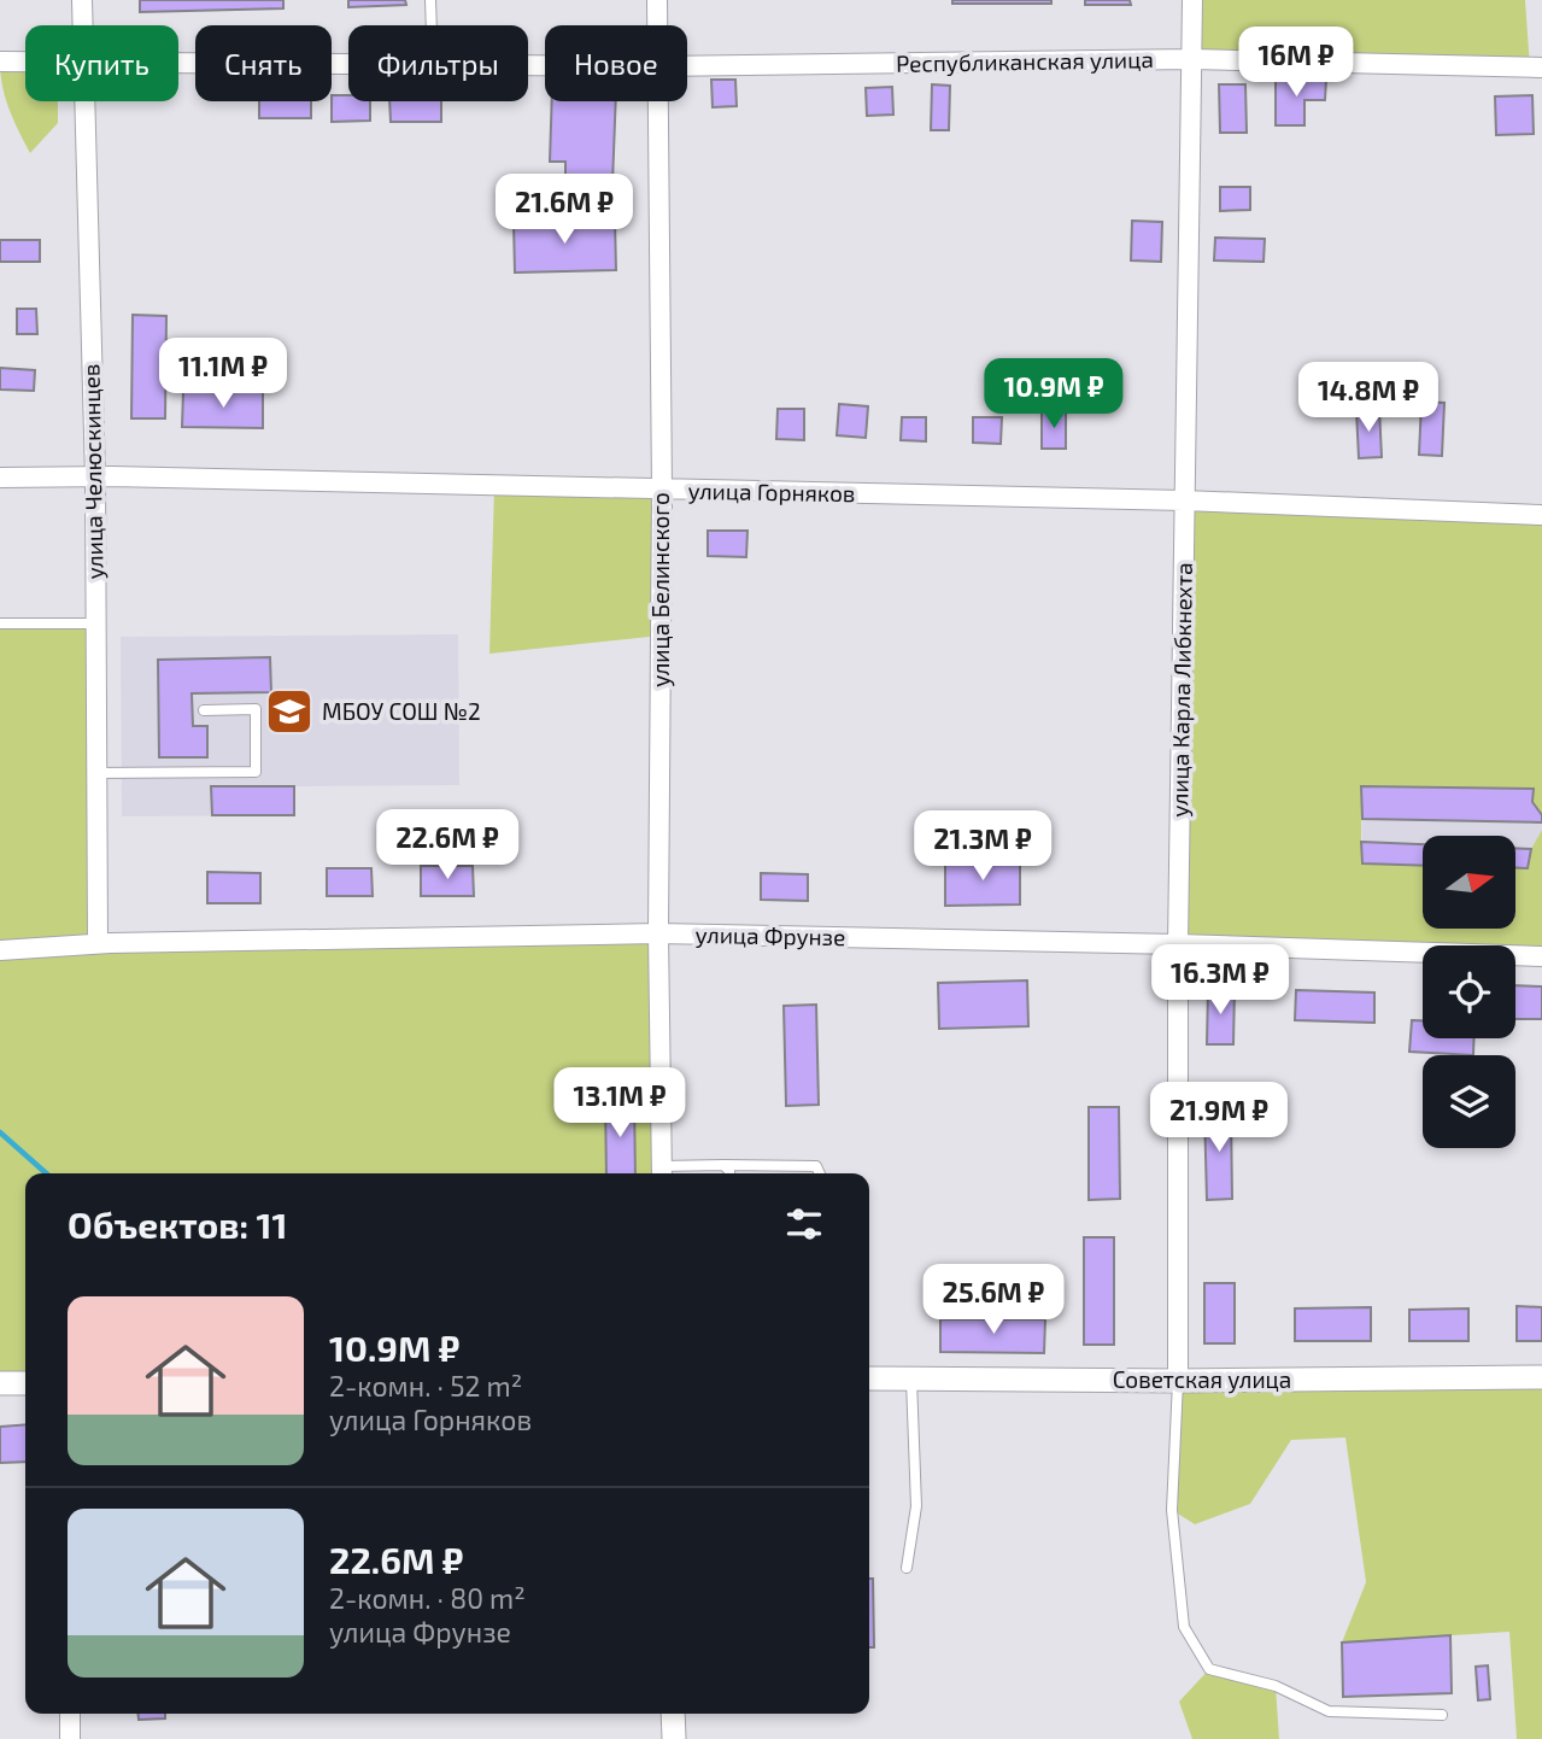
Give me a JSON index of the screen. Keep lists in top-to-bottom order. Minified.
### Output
{"streets":{"street":["Республиканская улица","улица Челюскинцев","улица Горняков","улица Белинского","улица Карла Либкнехта","улица Фрунзе","Советская улица"]},"crossings":[["Республиканская улица","улица Карла Либкнехта"],["улица Челюскинцев","улица Горняков"],["улица Челюскинцев","улица Фрунзе"],["улица Горняков","улица Белинского"],["улица Горняков","улица Карла Либкнехта"],["улица Белинского","улица Фрунзе"],["улица Карла Либкнехта","улица Фрунзе"],["улица Карла Либкнехта","Советская улица"]],"places":{"school or university":["МБОУ СОШ №2"]},"north":"right","page":{"chip":["Купить","Снять","Фильтры","Новое"],"price":["16M ₽","21.6M ₽","11.1M ₽","10.9M ₽","14.8M ₽","22.6M ₽","21.3M ₽","16.3M ₽","13.1M ₽","21.9M ₽","25.6M ₽"],"heading":"Объектов: 11","list":[{"name":"10.9M ₽","note":"2-комн. · 52 m² · улица Горняков"},{"name":"22.6M ₽","note":"2-комн. · 80 m² · улица Фрунзе"}]}}
